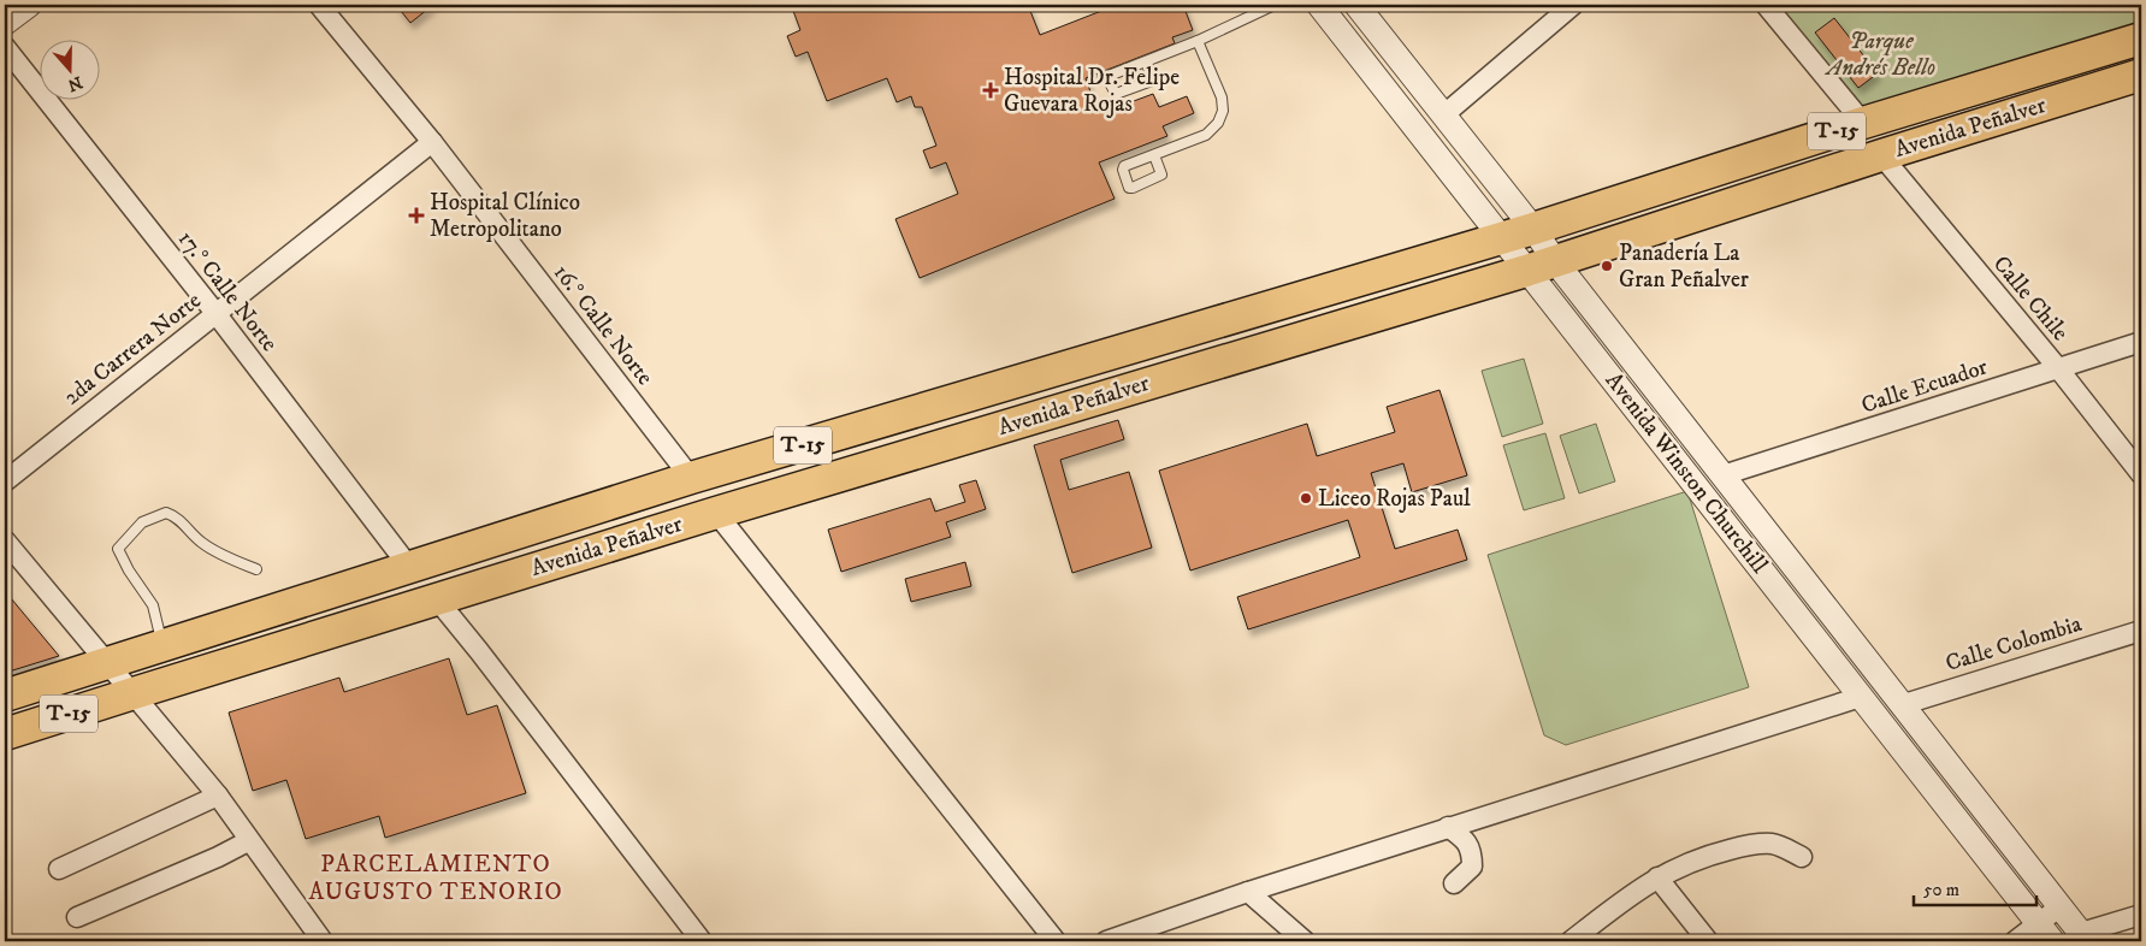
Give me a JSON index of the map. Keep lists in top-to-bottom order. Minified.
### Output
{"streets":{"main road":["Avenida Peñalver","T-15"],"street":["17.° Calle Norte","Calle Chile","16.° Calle Norte","2da Carrera Norte","Calle Ecuador","Avenida Winston Churchill","Calle Colombia"]},"crossings":[["Avenida Peñalver","17.° Calle Norte"],["Avenida Peñalver","Calle Chile"],["Avenida Peñalver","16.° Calle Norte"],["Avenida Peñalver","Avenida Winston Churchill"],["17.° Calle Norte","2da Carrera Norte"],["Calle Chile","Calle Ecuador"],["16.° Calle Norte","2da Carrera Norte"],["Calle Ecuador","Avenida Winston Churchill"],["Avenida Winston Churchill","Calle Colombia"]],"districts":["PARCELAMIENTO AUGUSTO TENORIO"],"parks":["Parque Andrés Bello"],"places":{"health":["Hospital Dr. Felipe Guevara Rojas","Hospital Clínico Metropolitano"],"other":["Panadería La Gran Peñalver","Liceo Rojas Paul"]},"scale_bar":"50 m","north":"bottom"}
